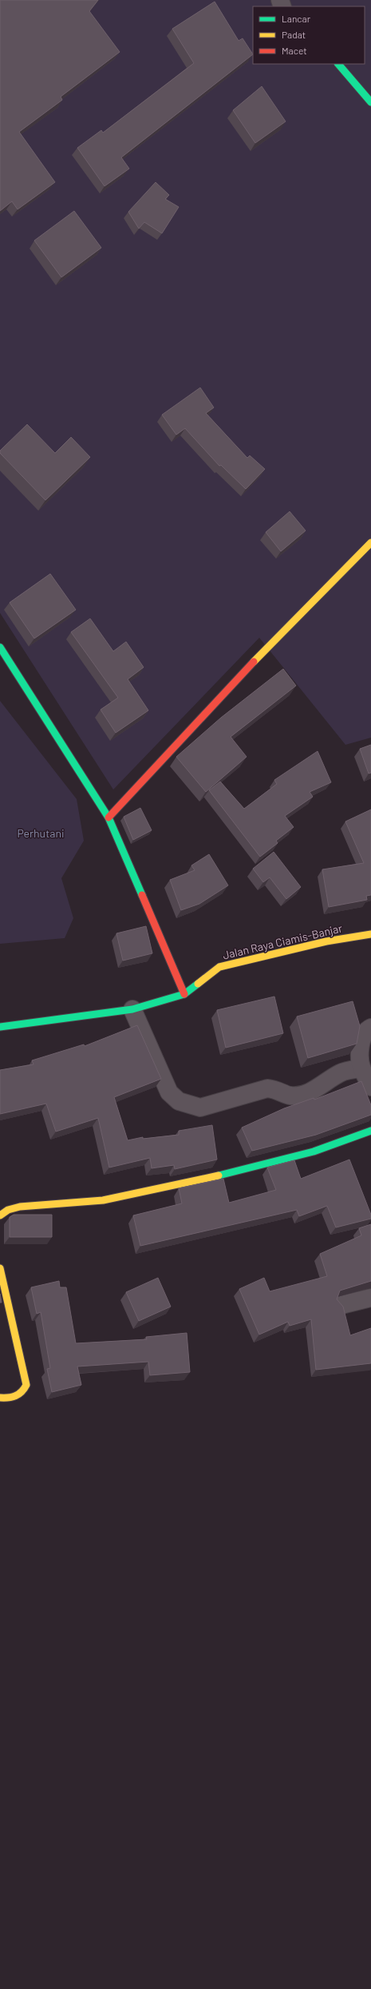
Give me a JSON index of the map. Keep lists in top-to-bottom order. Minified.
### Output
{"streets":{"main road":["Jalan Raya Ciamis-Banjar"]},"parks":["Perhutani"],"legend":["Lancar","Padat","Macet"]}
